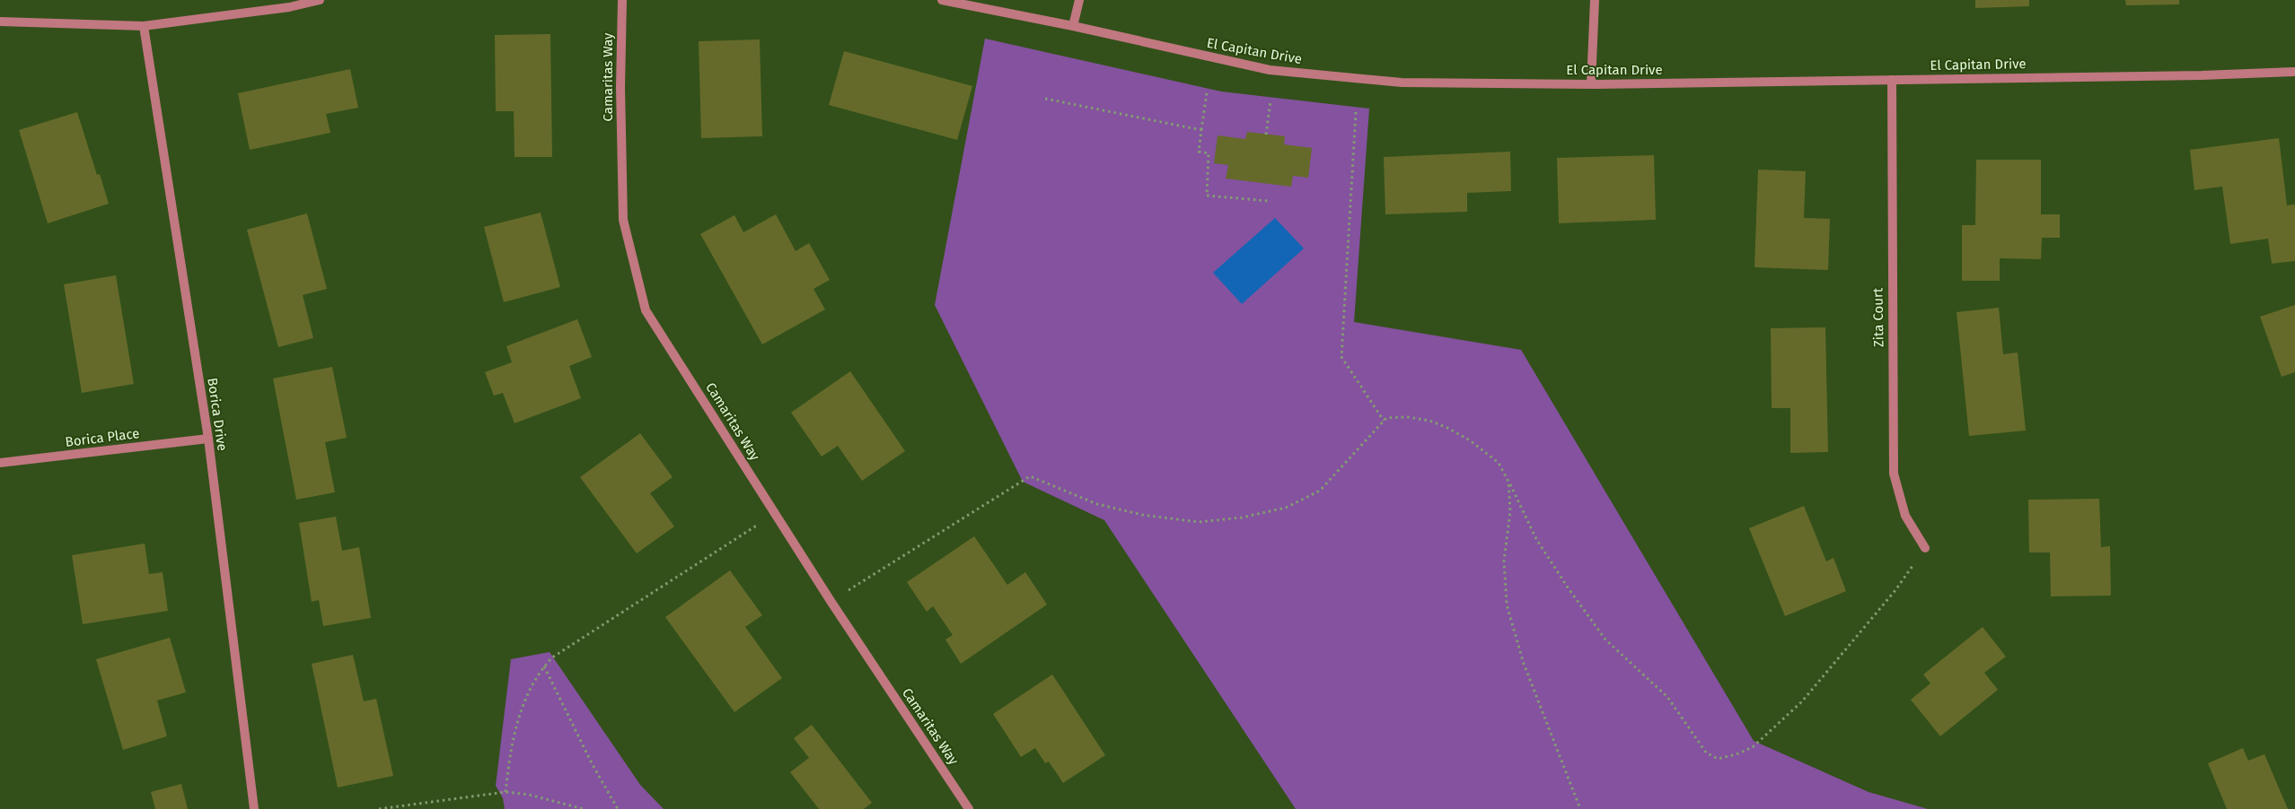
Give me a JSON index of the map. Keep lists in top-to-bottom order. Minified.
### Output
{"streets":{"street":["El Capitan Drive","Camaritas Way","Zita Court","Borica Drive","Borica Place"]},"crossings":[["El Capitan Drive","Zita Court"],["Borica Drive","Borica Place"]]}
